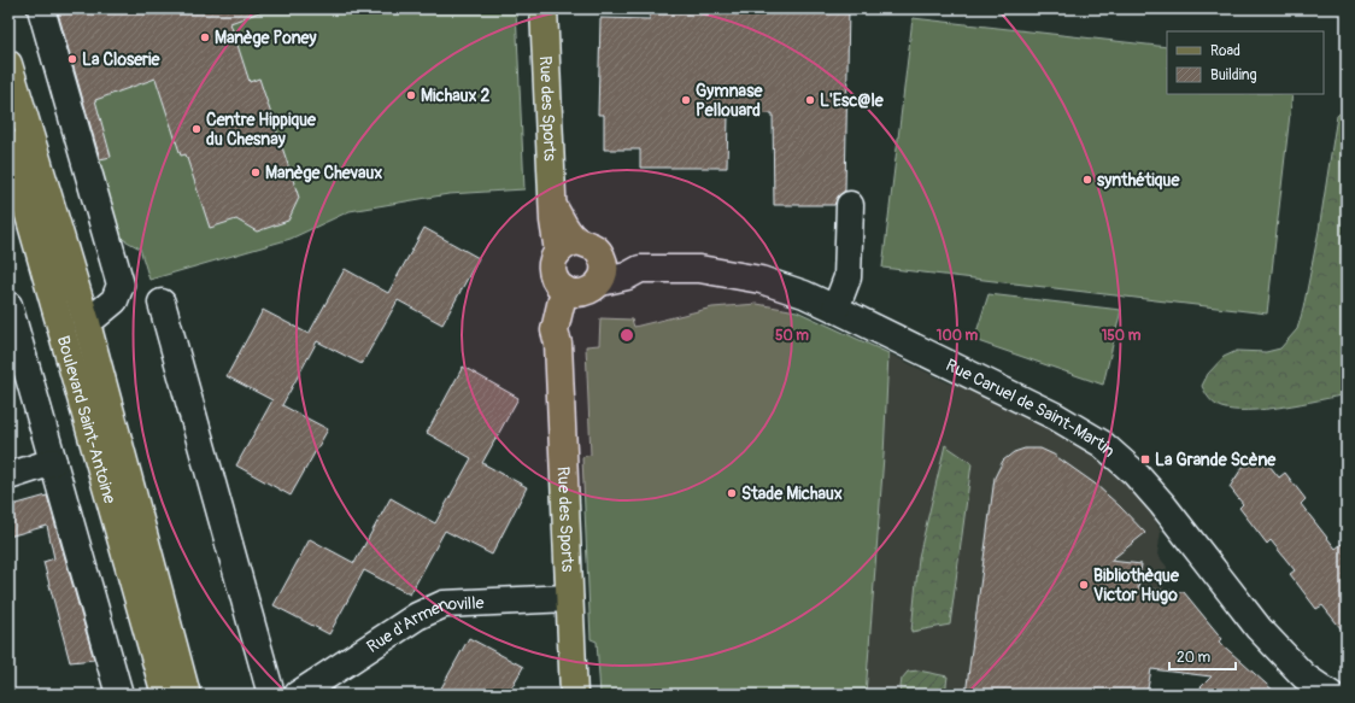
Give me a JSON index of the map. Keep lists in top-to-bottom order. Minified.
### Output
{"streets":{"main road":["Rue des Sports","Boulevard Saint-Antoine"],"street":["Rue Caruel de Saint-Martin","Rue d'Armenoville"]},"crossings":[["Rue des Sports","Rue Caruel de Saint-Martin"],["Rue des Sports","Rue d'Armenoville"]],"places":{"other":["Manège Poney","La Closerie","Michaux 2","Gymnase Pellouard","L'Esc@le","Centre Hippique du Chesnay","Manège Chevaux","synthétique","Stade Michaux","Bibliothèque Victor Hugo"],"transit":["La Grande Scène"]},"legend":["Road","Building"],"scale_bar":"20 m","rings":["50 m","100 m","150 m"]}
